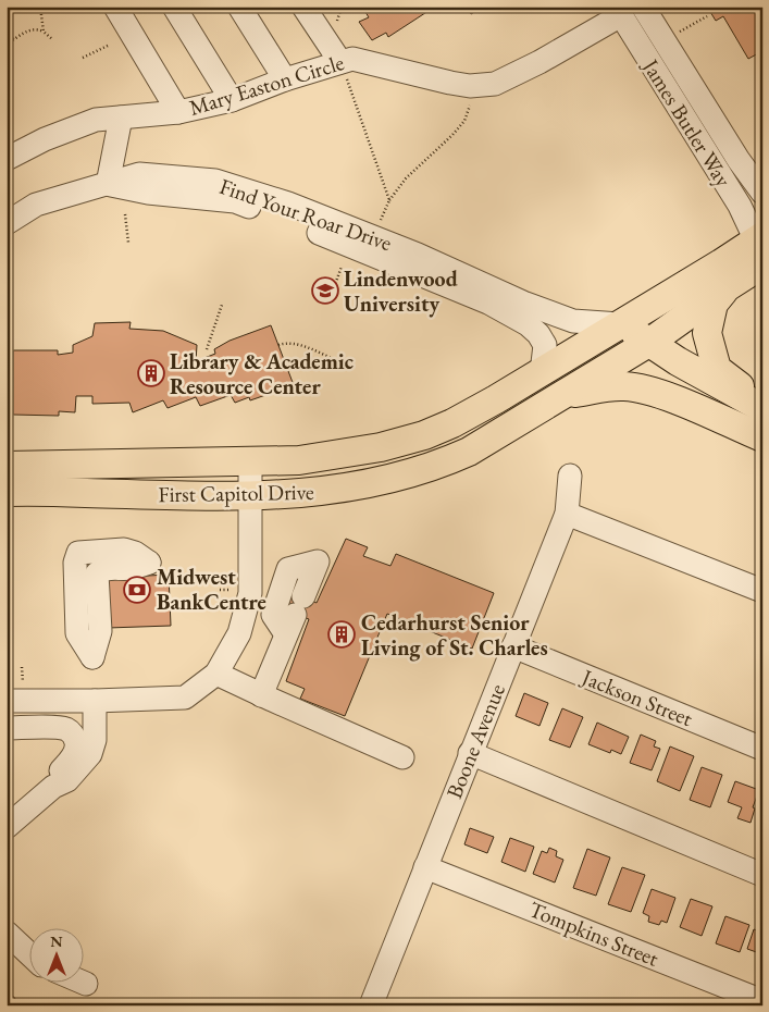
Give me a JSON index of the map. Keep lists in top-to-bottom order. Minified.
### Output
{"streets":{"main road":["First Capitol Drive"],"street":["Mary Easton Circle","James Butler Way","Find Your Roar Drive","Jackson Street","Boone Avenue","Tompkins Street"]},"crossings":[["Mary Easton Circle","James Butler Way"],["James Butler Way","First Capitol Drive"],["Find Your Roar Drive","First Capitol Drive"],["Jackson Street","Boone Avenue"],["Boone Avenue","Tompkins Street"]],"places":{"school or university":["Lindenwood University"],"building":["Library & Academic Resource Center","Cedarhurst Senior Living of St. Charles"],"bank":["Midwest BankCentre"]},"north":"top"}
